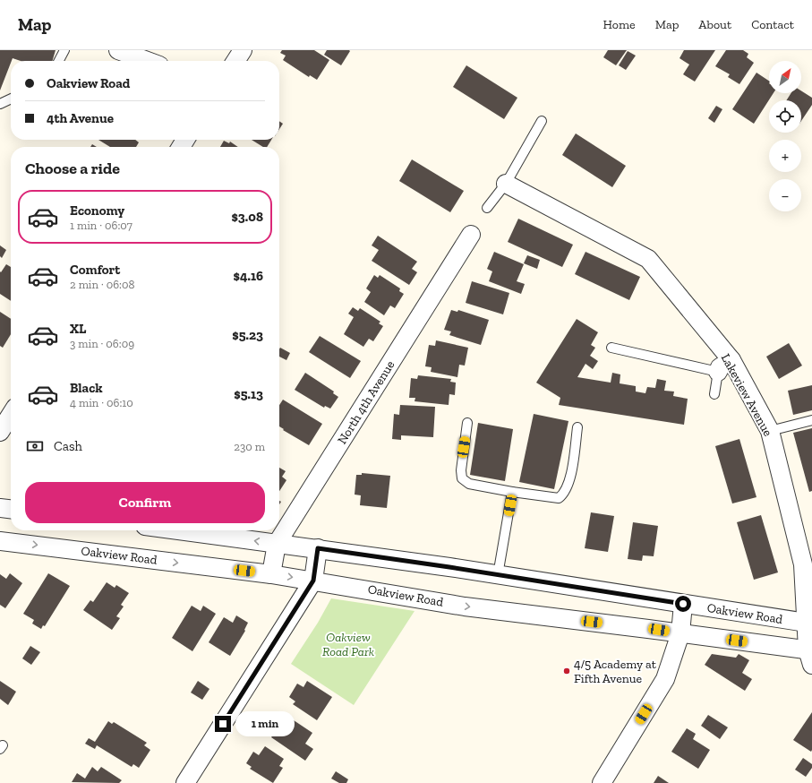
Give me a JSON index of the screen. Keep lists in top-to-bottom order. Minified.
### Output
{"streets":{"street":["Lakeview Avenue","North 4th Avenue","Oakview Road"]},"crossings":[["Lakeview Avenue","Oakview Road"],["North 4th Avenue","Oakview Road"]],"parks":["Oakview Road Park"],"places":["4/5 Academy at Fifth Avenue"],"north":"top right","page":{"header":"Map","nav":["Home","Map","About","Contact"],"map_buttons":["+","−"],"banner":["Oakview Road","4th Avenue"],"heading":"Choose a ride","list":[{"name":"Economy","note":"1 min · 06:07","value":"$3.08"},{"name":"Comfort","note":"2 min · 06:08","value":"$4.16"},{"name":"XL","note":"3 min · 06:09","value":"$5.23"},{"name":"Black","note":"4 min · 06:10","value":"$5.13"}],"pay":["Cash","230 m"],"buttons":"Confirm","bubble":"1 min"}}
